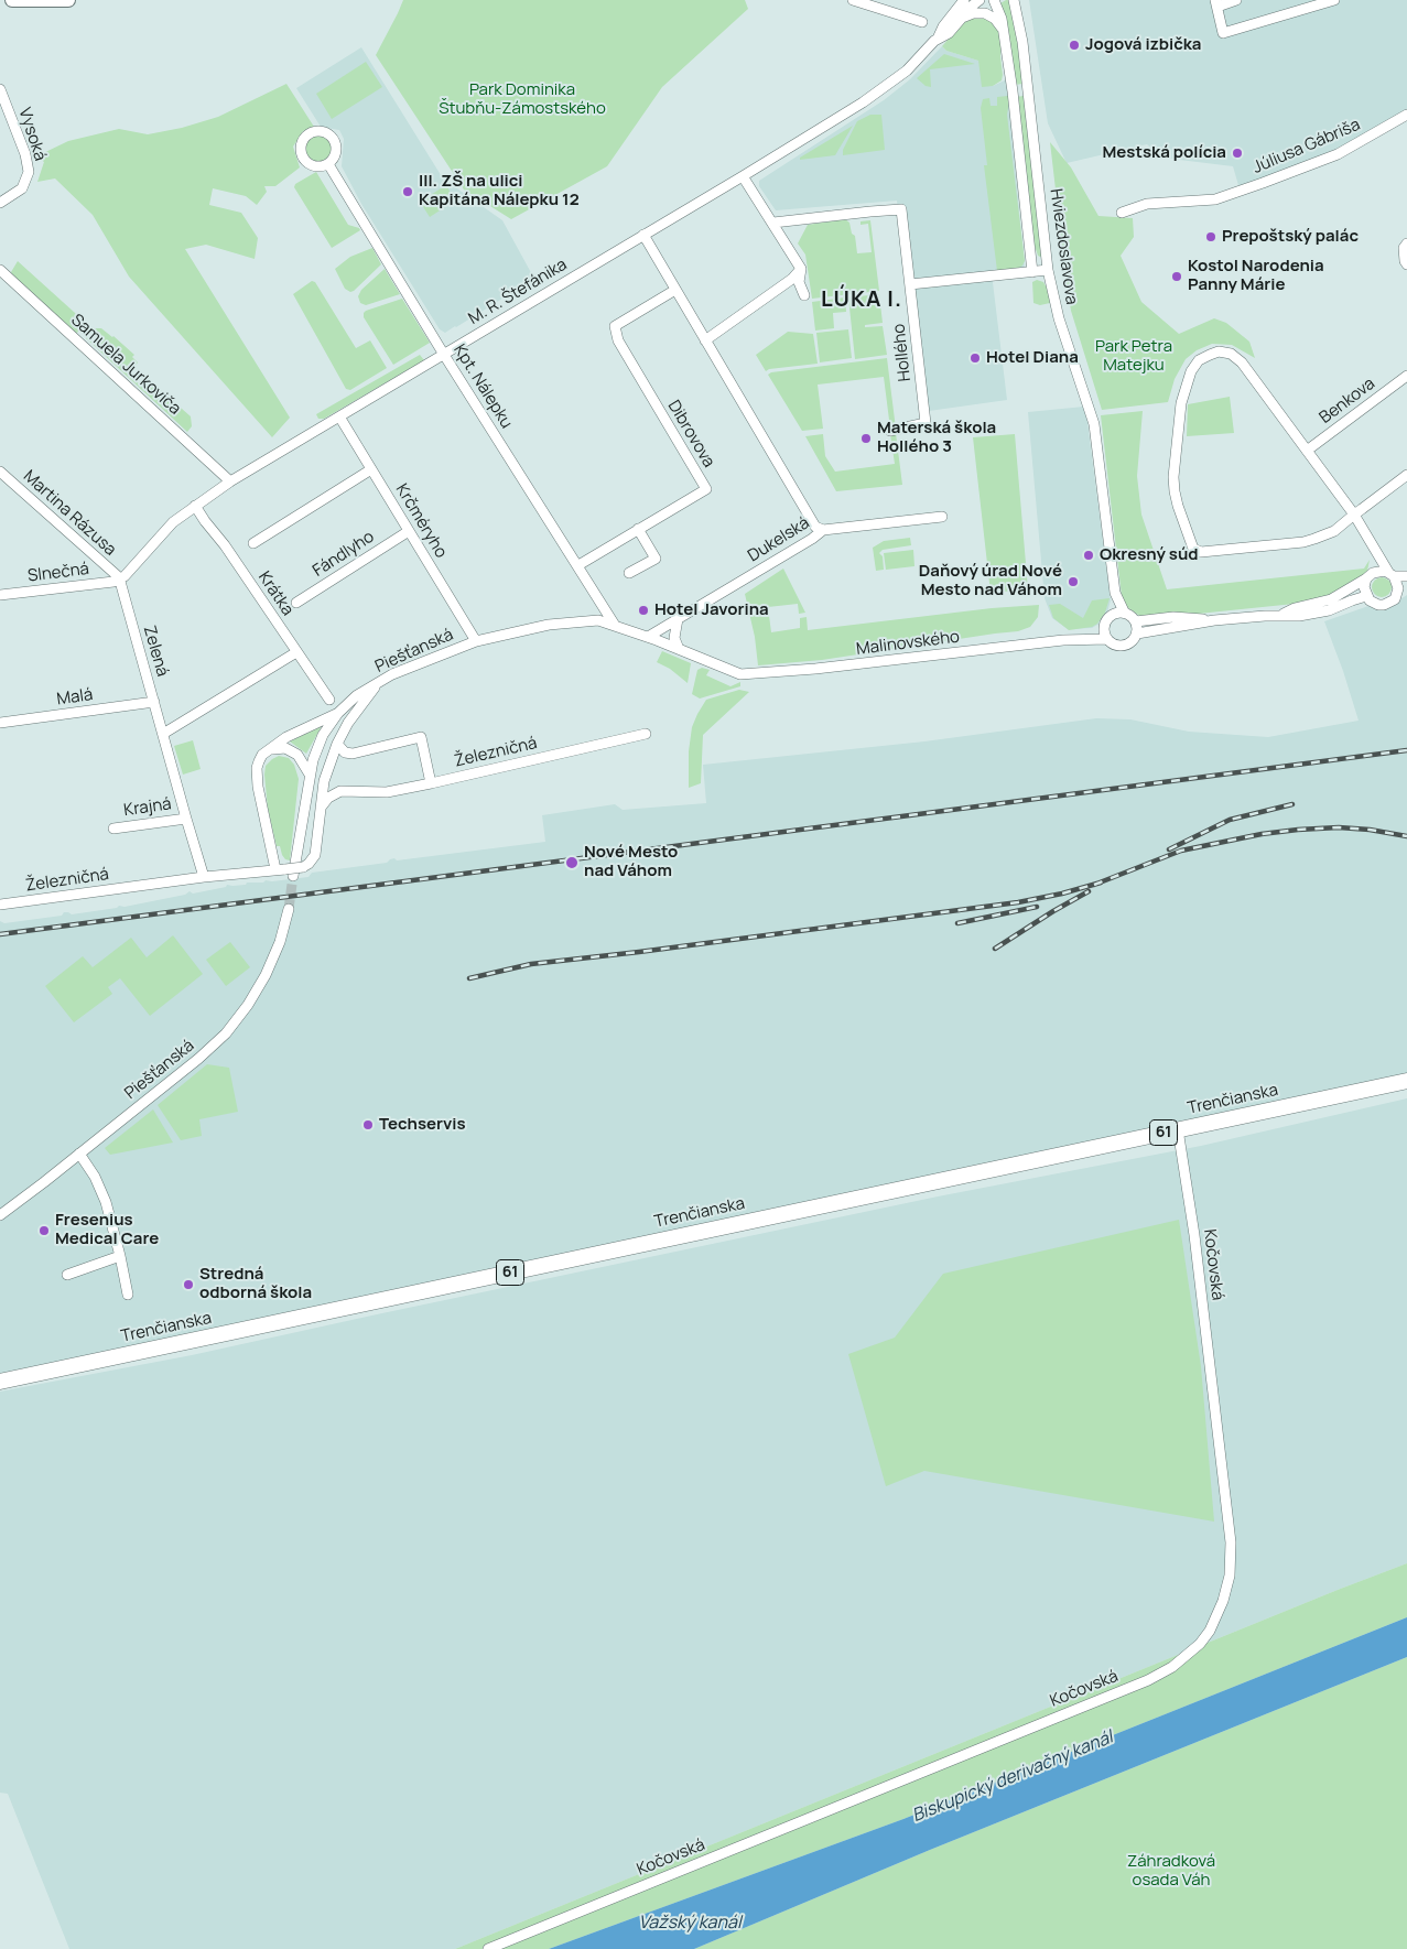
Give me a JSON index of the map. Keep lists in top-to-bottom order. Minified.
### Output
{"streets":{"main road":["Trenčianska","61"],"street":["Vysoká","Júliusa Gábriša","Hviezdoslavova","M. R. Štefánika","Hollého","Samuela Jurkoviča","Kpt. Nálepku","Benkova","Dibrovova","Martina Rázusa","Krčméryho","Dukelská","Fándlyho","Slnečná","Krátka","Malinovského","Zelená","Piešťanská","Malá","Železničná","Krajná","Kočovská"]},"crossings":[["Hviezdoslavova","Malinovského"],["M. R. Štefánika","Samuela Jurkoviča"],["M. R. Štefánika","Kpt. Nálepku"],["M. R. Štefánika","Martina Rázusa"],["M. R. Štefánika","Krčméryho"],["M. R. Štefánika","Slnečná"],["M. R. Štefánika","Krátka"],["M. R. Štefánika","Zelená"],["Kpt. Nálepku","Dibrovova"],["Kpt. Nálepku","Piešťanská"],["Martina Rázusa","Slnečná"],["Martina Rázusa","Zelená"],["Krčméryho","Fándlyho"],["Krčméryho","Piešťanská"],["Dukelská","Piešťanská"],["Slnečná","Zelená"],["Malinovského","Piešťanská"],["Zelená","Malá"],["Zelená","Železničná"],["Zelená","Krajná"],["Piešťanská","Železničná"],["Trenčianska","Kočovská"]],"districts":["LÚKA I."],"water":["Biskupický derivačný kanál","Važský kanál"],"parks":["Park Dominika Štubňu-Zámostského","Park Petra Matejku","Záhradková osada Váh"],"places":["Jogová izbička","Mestská polícia","III. ZŠ na ulici Kapitána Nálepku 12","Prepoštský palác","Kostol Narodenia Panny Márie","Hotel Diana","Materská škola Hollého 3","Okresný súd","Daňový úrad Nové Mesto nad Váhom","Hotel Javorina","Nové Mesto nad Váhom","Techservis","Fresenius Medical Care","Stredná odborná škola"]}
